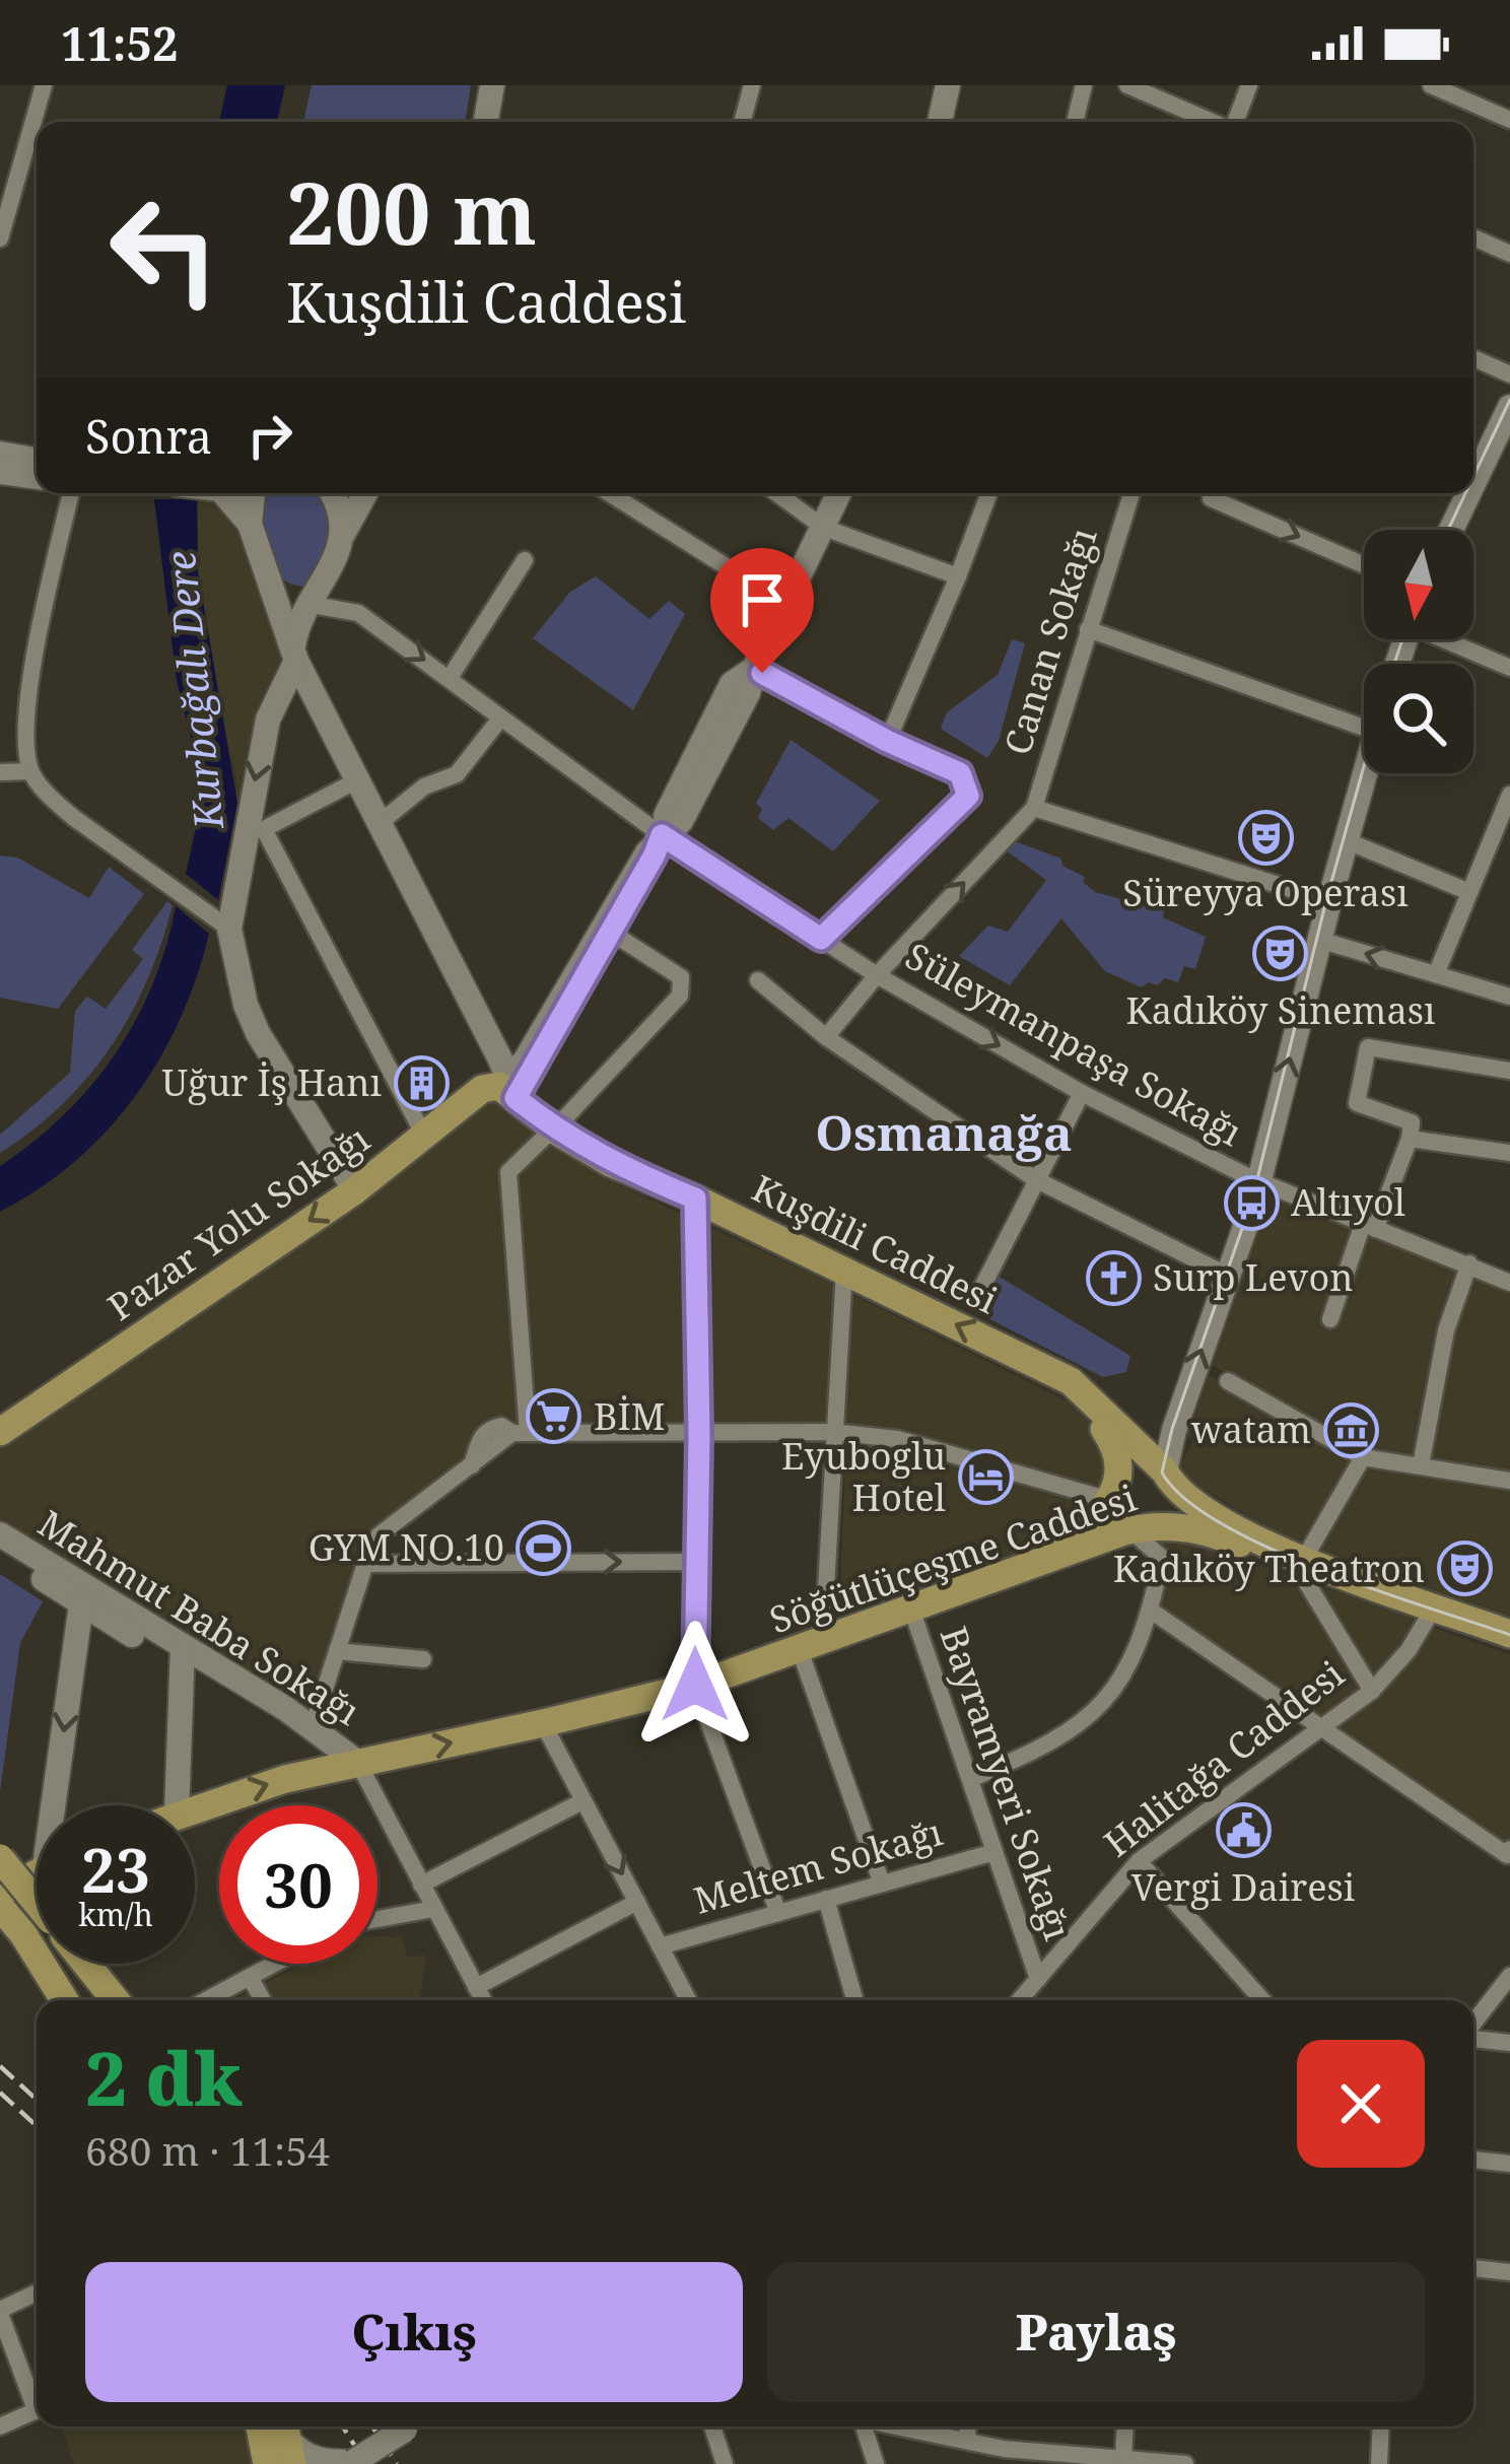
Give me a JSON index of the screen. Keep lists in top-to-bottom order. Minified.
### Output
{"streets":{"main road":["Pazar Yolu Sokağı","Kuşdili Caddesi","Söğütlüçeşme Caddesi"],"street":["Canan Sokağı","Süleymanpaşa Sokağı","Mahmut Baba Sokağı","Halitağa Caddesi","Bayramyeri Sokağı","Meltem Sokağı"]},"crossings":[["Canan Sokağı","Süleymanpaşa Sokağı"],["Pazar Yolu Sokağı","Kuşdili Caddesi"],["Kuşdili Caddesi","Söğütlüçeşme Caddesi"],["Söğütlüçeşme Caddesi","Mahmut Baba Sokağı"],["Söğütlüçeşme Caddesi","Halitağa Caddesi"],["Söğütlüçeşme Caddesi","Bayramyeri Sokağı"],["Halitağa Caddesi","Bayramyeri Sokağı"],["Bayramyeri Sokağı","Meltem Sokağı"]],"one_way":["Canan Sokağı","Pazar Yolu Sokağı"],"districts":["Osmanağa"],"water":["Kurbağalı Dere"],"places":{"theatre":["Süreyya Operası","Kadıköy Sineması","Kadıköy Theatron"],"building":["Uğur İş Hanı"],"bus stop":["Altıyol"],"church":["Surp Levon"],"supermarket":["BİM"],"museum":["watam"],"hotel":["Eyuboglu Hotel"],"sports":["GYM NO.10"],"public building":["Vergi Dairesi"]},"north":"bottom","page":{"status":"11:52","turn":["200 m","Kuşdili Caddesi"],"then":"Sonra","speed":"23 km/h","limit":"30","heading":["2 dk","680 m · 11:54"],"buttons":["Çıkış","Paylaş"]}}
